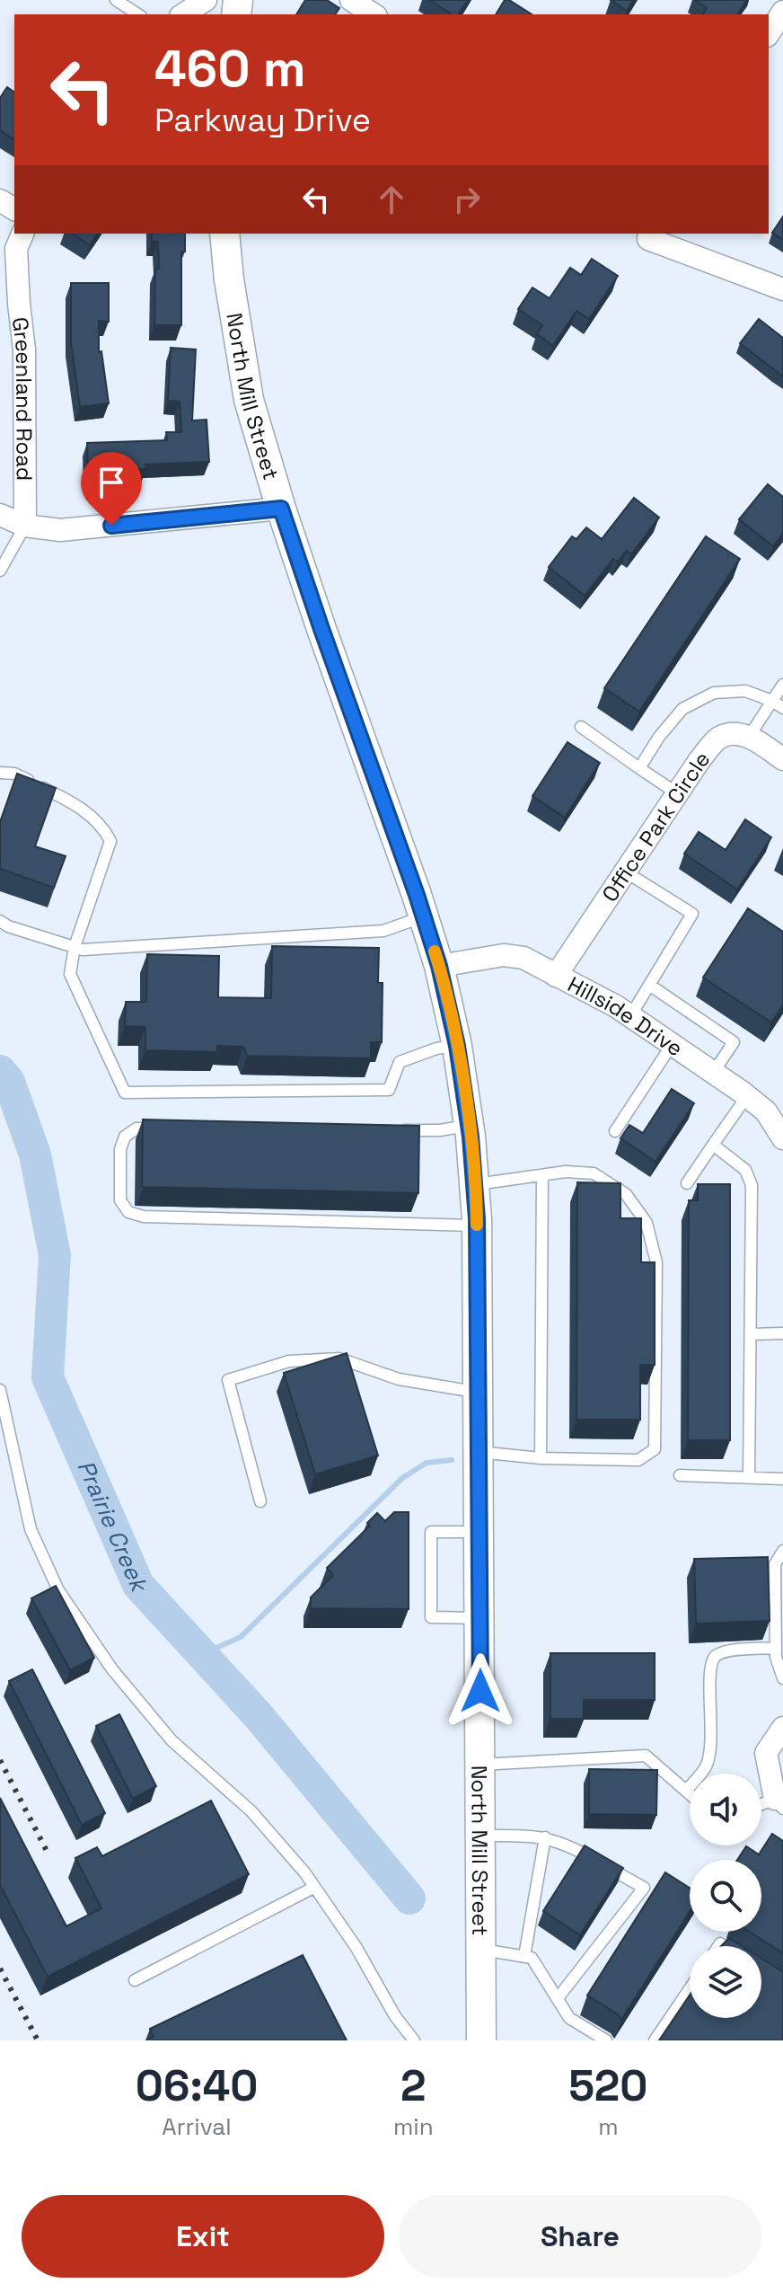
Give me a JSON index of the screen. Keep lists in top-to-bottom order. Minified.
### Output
{"streets":{"main road":["North Mill Street"],"street":["Greenland Road","Office Park Circle","Hillside Drive"]},"crossings":[["North Mill Street","Hillside Drive"],["Office Park Circle","Hillside Drive"]],"water":["Prairie Creek"],"page":{"turn":["460 m","Parkway Drive"],"eta":["06:40","Arrival","2","min","520","m"],"buttons":["Exit","Share"]}}
